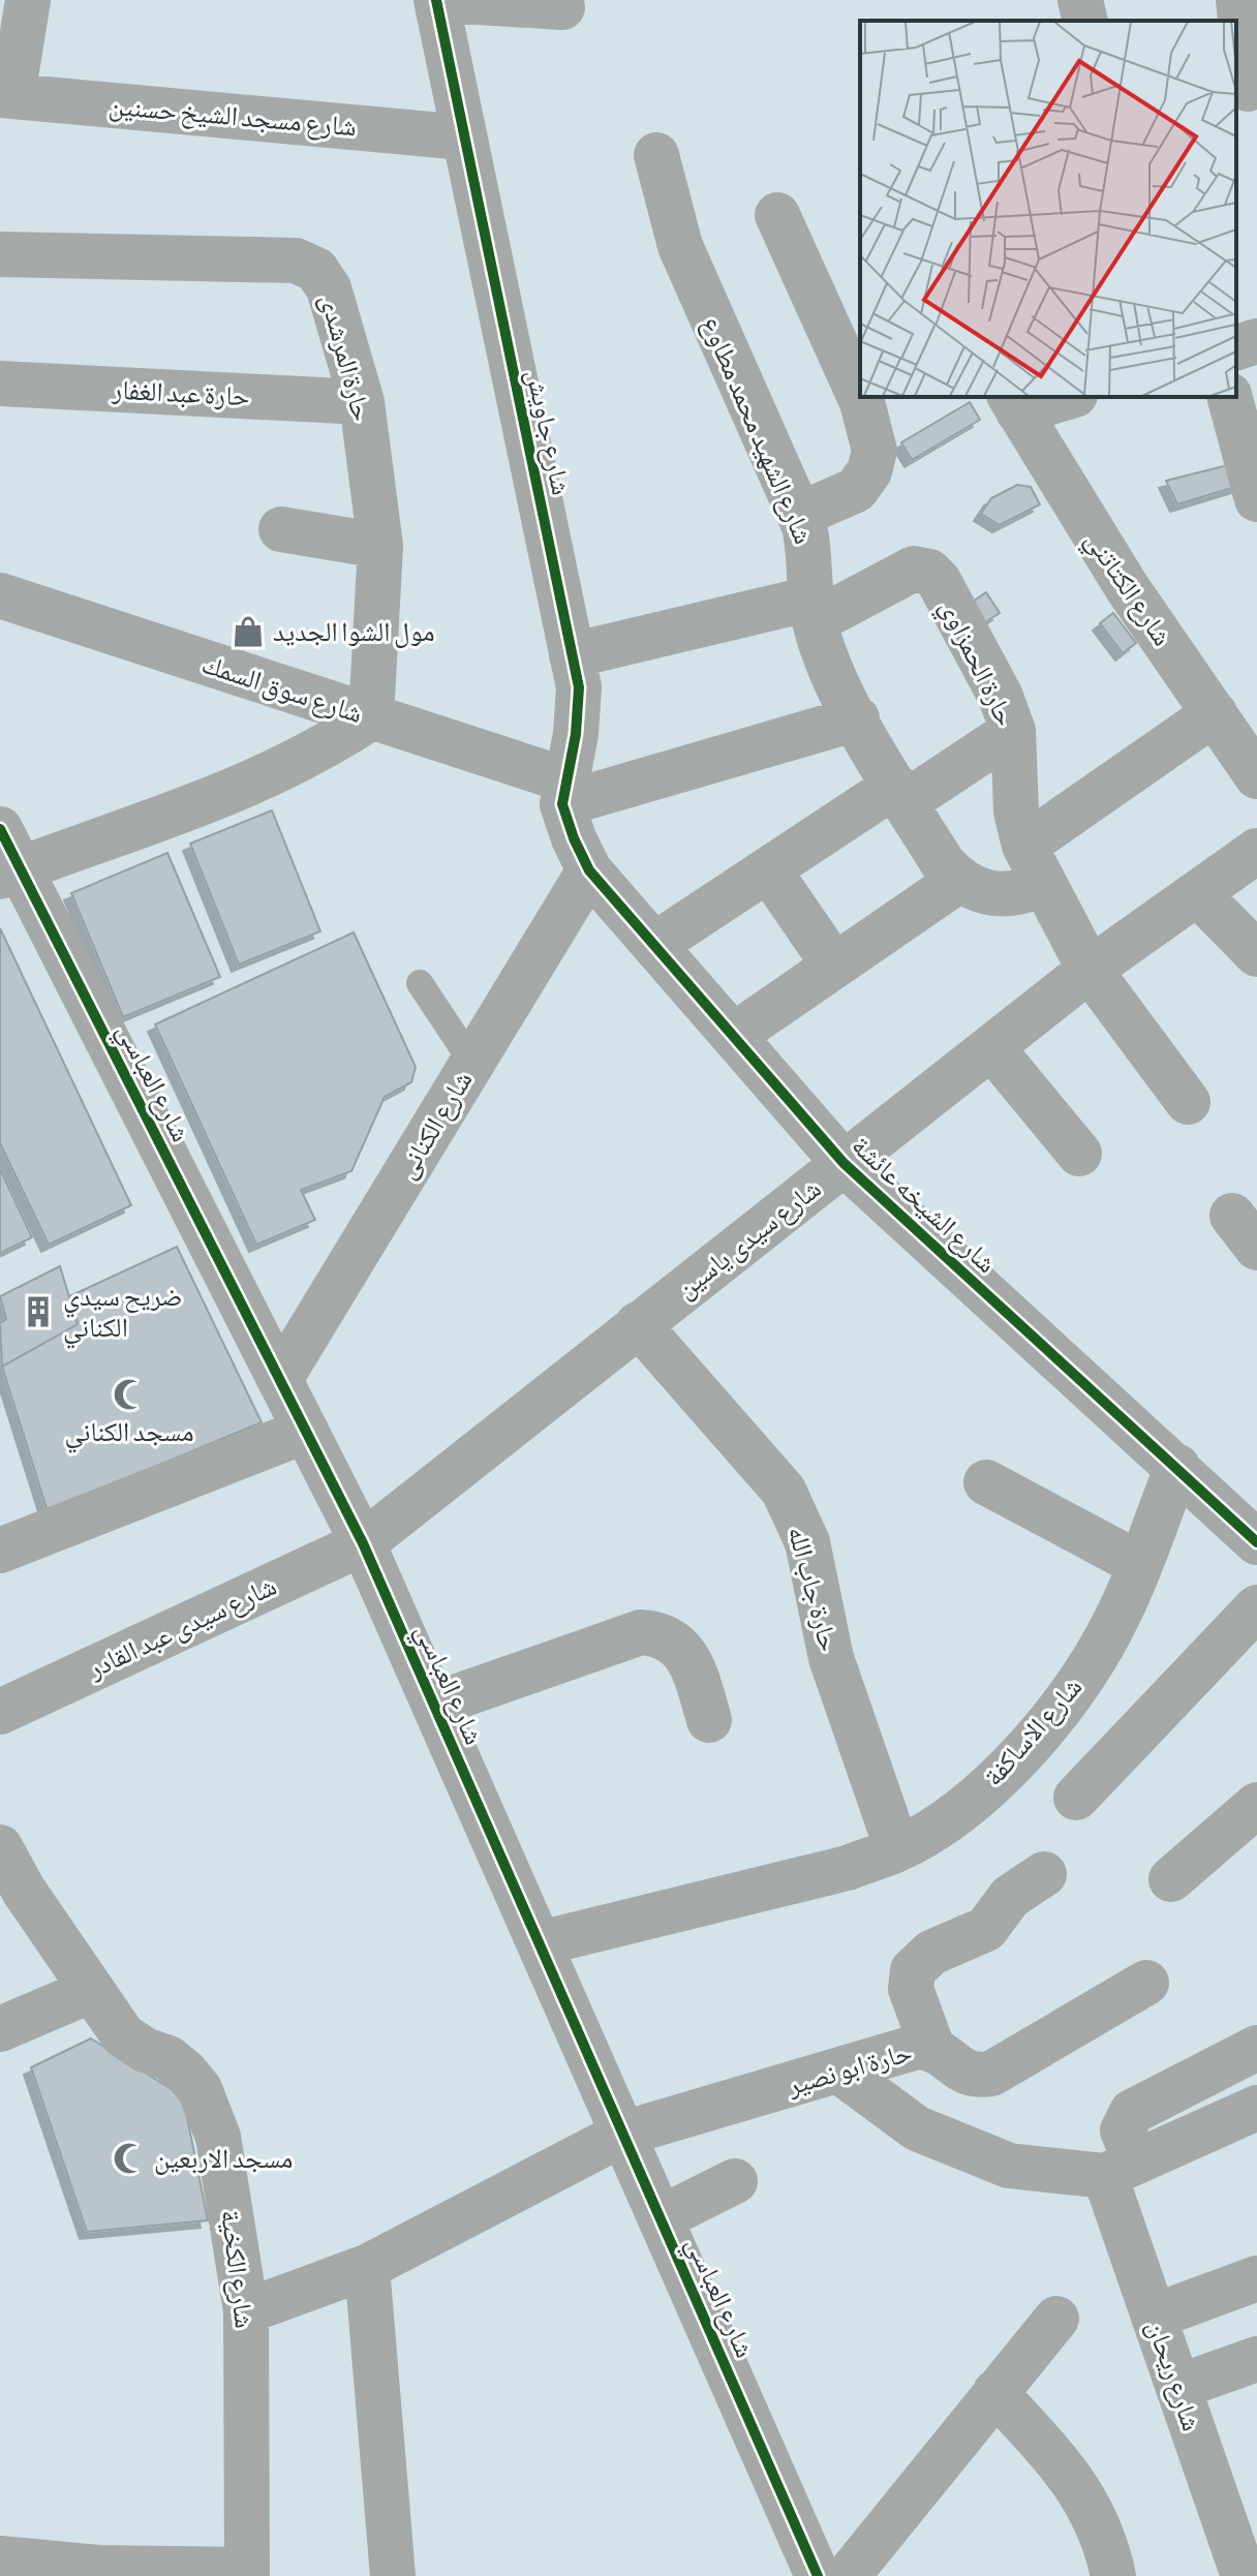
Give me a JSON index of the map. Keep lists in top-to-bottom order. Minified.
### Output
{"streets":{"street":["شارع مسجد الشيخ حسنين","حارة المرشدى","حارة عبد الغفار","شارع الشهيد محمد مطاوع","شارع جاويش","شارع الكتاتني","حارة الحمزاوي","شارع سوق السمك","شارع العباسي","شارع الكنانى","شارع الشيخه عائشة","شارع سيدى ياسين","حارة جاب الله","شارع سيدى عبد القادر","شارع الاساكفة","حارة ابو نصير","شارع الكخية","شارع ريحان"]},"crossings":[["شارع مسجد الشيخ حسنين","شارع جاويش"],["حارة المرشدى","حارة عبد الغفار"],["حارة المرشدى","شارع سوق السمك"],["شارع الشهيد محمد مطاوع","حارة الحمزاوي"],["شارع جاويش","شارع سوق السمك"],["حارة الحمزاوي","شارع سيدى ياسين"],["شارع العباسي","شارع الكنانى"],["شارع العباسي","شارع سيدى ياسين"],["شارع العباسي","شارع سيدى عبد القادر"],["شارع العباسي","شارع الاساكفة"],["شارع العباسي","حارة ابو نصير"],["شارع الكنانى","شارع الشيخه عائشة"],["شارع الشيخه عائشة","شارع سيدى ياسين"],["شارع الشيخه عائشة","شارع الاساكفة"],["شارع سيدى ياسين","حارة جاب الله"],["شارع سيدى ياسين","شارع سيدى عبد القادر"],["حارة جاب الله","شارع الاساكفة"],["حارة ابو نصير","شارع الكخية"]],"places":{"shop":["مول الشوا الجديد"],"building":["ضريح سيدي الكناني"],"mosque":["مسجد الكناني","مسجد الاربعين"]}}
